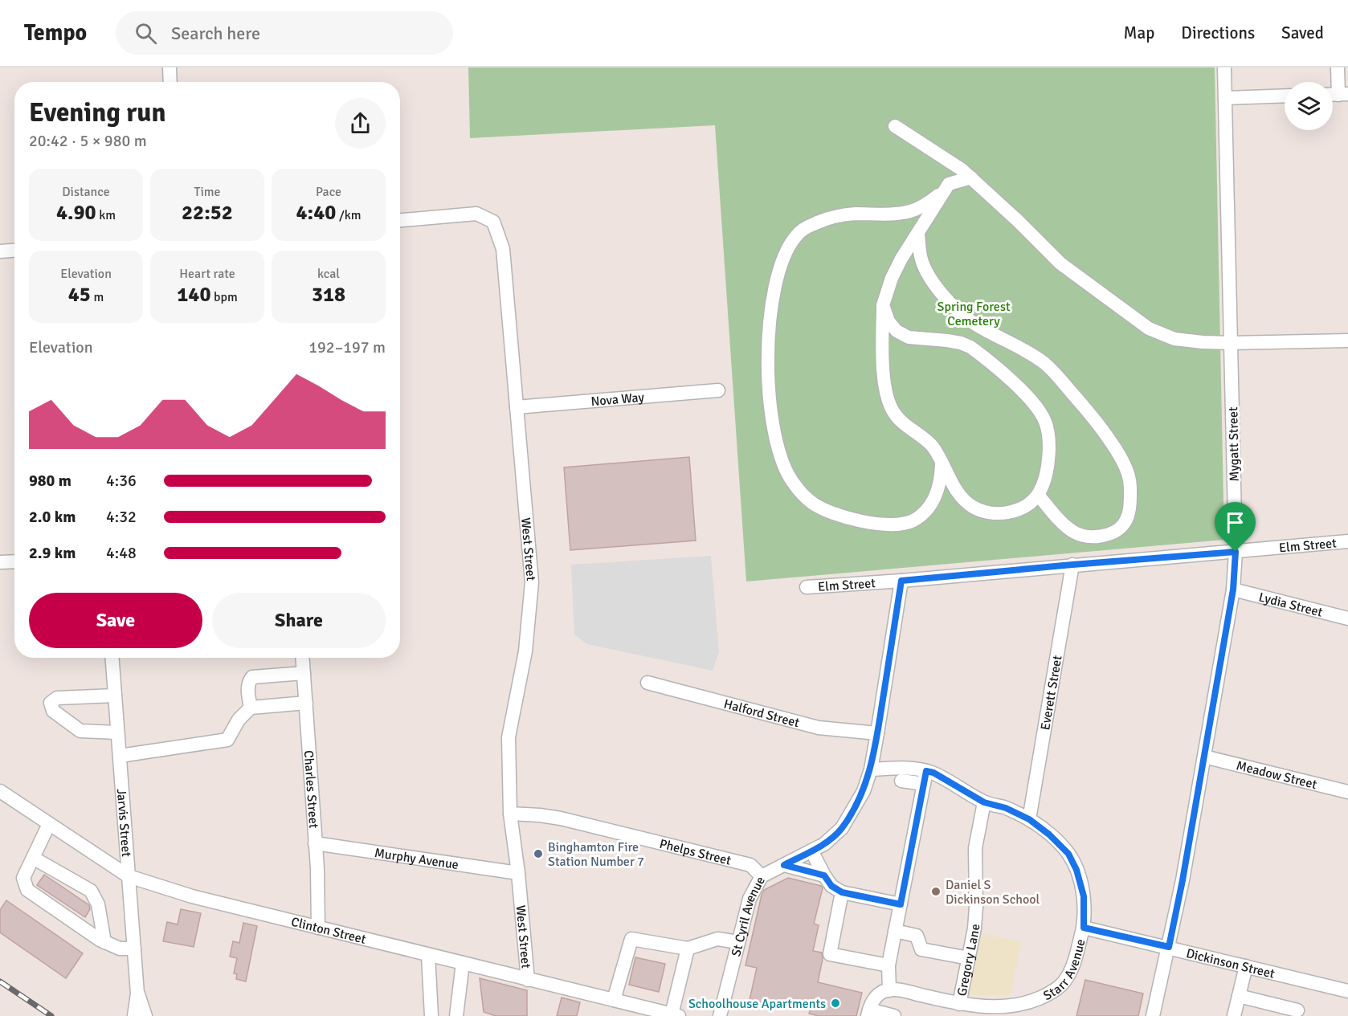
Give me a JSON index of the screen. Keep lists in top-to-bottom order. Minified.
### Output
{"streets":{"street":["Nova Way","Mygatt Street","Elm Street","West Street","Lydia Street","Everett Street","Halford Street","Meadow Street","Charles Street","Jarvis Street","Phelps Street","Murphy Avenue","St Cyril Avenue","Clinton Street","Gregory Lane","Dickinson Street","Starr Avenue"]},"crossings":[["Nova Way","West Street"],["Mygatt Street","Elm Street"],["Mygatt Street","Lydia Street"],["Mygatt Street","Meadow Street"],["Mygatt Street","Dickinson Street"],["Elm Street","Everett Street"],["Elm Street","St Cyril Avenue"],["West Street","Phelps Street"],["West Street","Murphy Avenue"],["West Street","Clinton Street"],["Everett Street","Starr Avenue"],["Halford Street","St Cyril Avenue"],["Charles Street","Murphy Avenue"],["Charles Street","Clinton Street"],["Jarvis Street","Clinton Street"],["Phelps Street","St Cyril Avenue"],["St Cyril Avenue","Starr Avenue"],["Gregory Lane","Starr Avenue"],["Dickinson Street","Starr Avenue"]],"parks":["Spring Forest Cemetery"],"places":["Binghamton Fire Station Number 7","Daniel S Dickinson School","Schoolhouse Apartments"],"page":{"header":"Tempo","search":"Search here","nav":["Map","Directions","Saved"],"heading":["Evening run","20:42 · 5 × 980 m"],"stats":[["Distance","4.90 km"],["Time","22:52"],["Pace","4:40 /km"],["Elevation","45 m"],["Heart rate","140 bpm"],["kcal","318"]],"chart":["Elevation","192–197 m"],"list":[{"name":"980 m","note":"4:36"},{"name":"2.0 km","note":"4:32"},{"name":"2.9 km","note":"4:48"}],"buttons":["Save","Share"]}}
